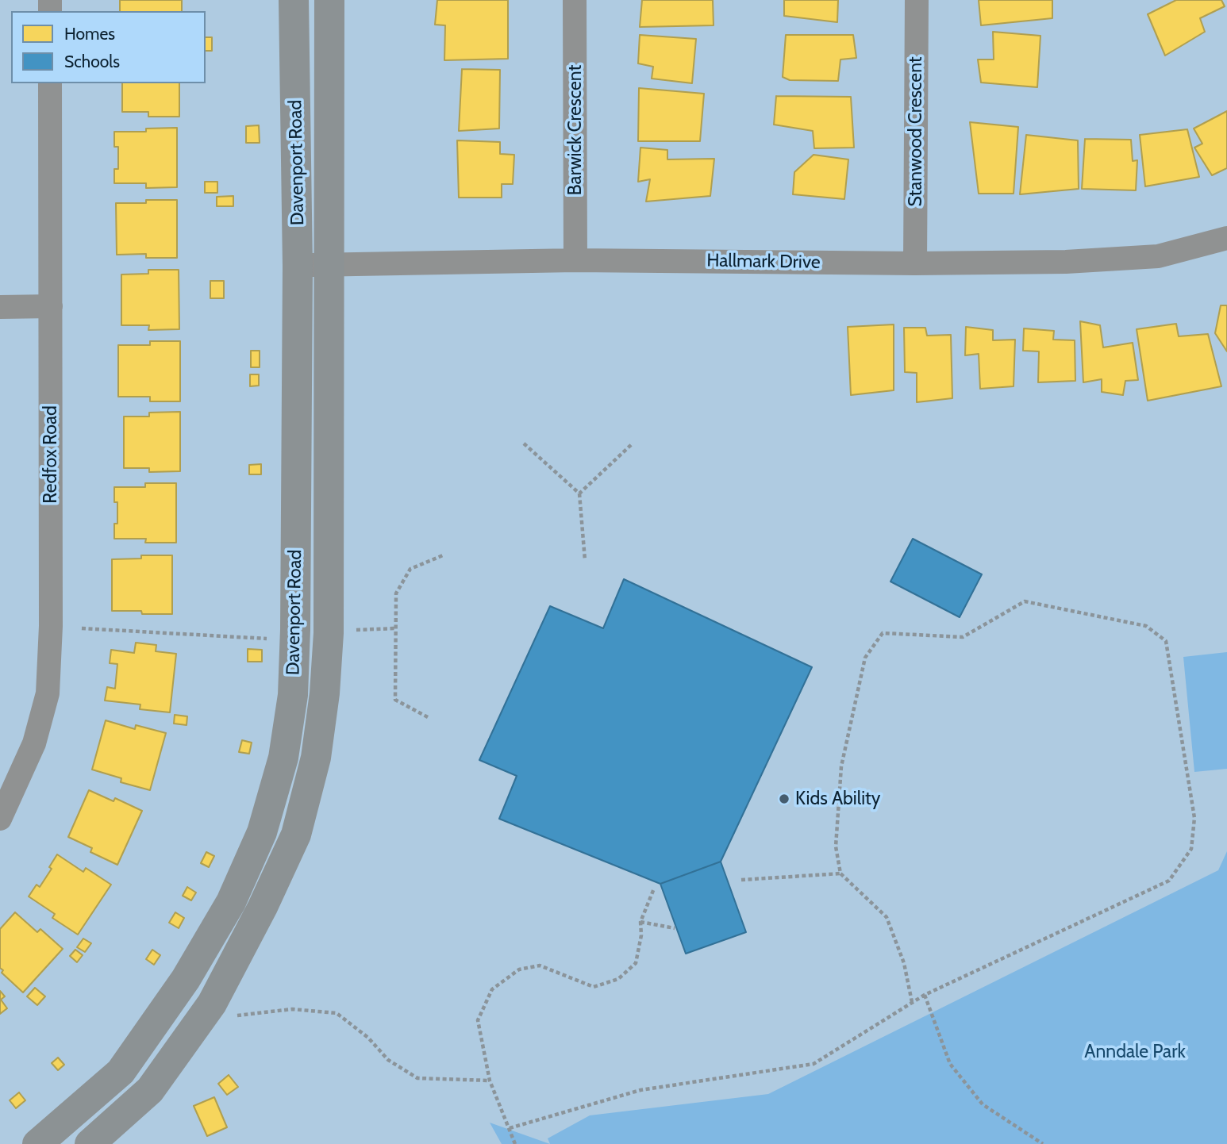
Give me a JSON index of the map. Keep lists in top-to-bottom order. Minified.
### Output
{"streets":{"street":["Barwick Crescent","Stanwood Crescent","Davenport Road","Hallmark Drive","Redfox Road"]},"crossings":[["Barwick Crescent","Hallmark Drive"],["Stanwood Crescent","Hallmark Drive"],["Davenport Road","Hallmark Drive"]],"parks":["Anndale Park"],"places":["Kids Ability"],"legend":["Homes","Schools"]}
